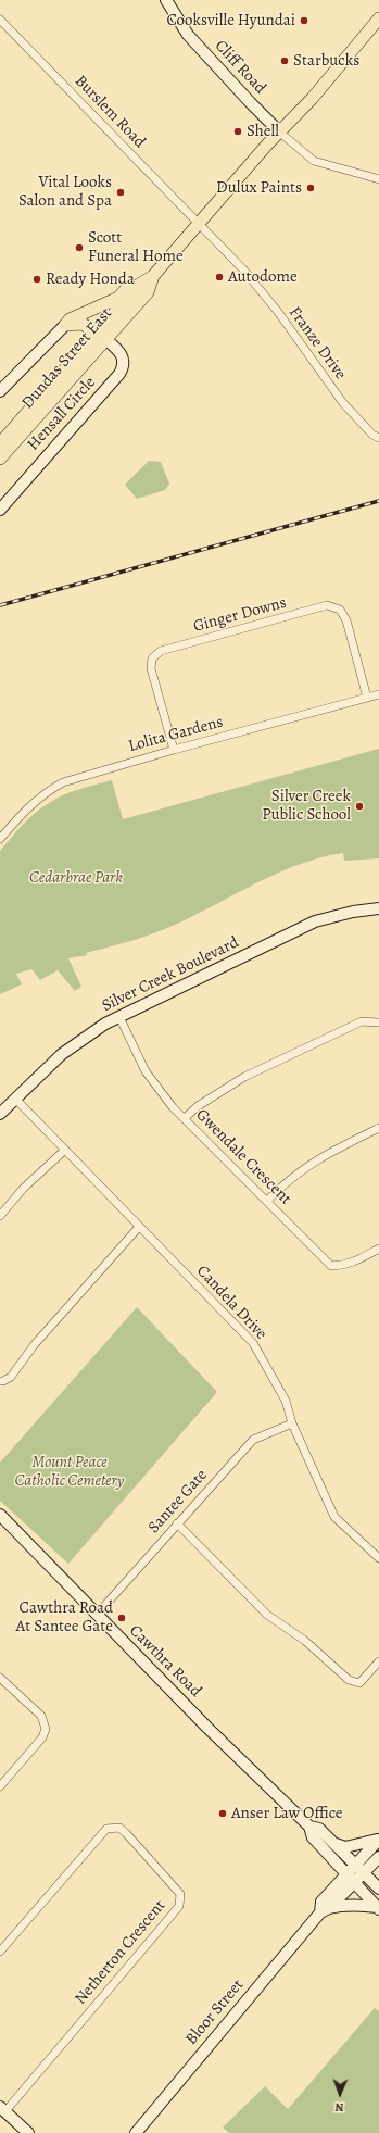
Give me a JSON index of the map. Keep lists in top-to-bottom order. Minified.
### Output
{"streets":{"main road":["Dundas Street East"],"street":["Cliff Road","Burslem Road","Franze Drive","Hensall Circle","Ginger Downs","Lolita Gardens","Silver Creek Boulevard","Gwendale Crescent","Candela Drive","Santee Gate","Cawthra Road","Netherton Crescent","Bloor Street"]},"crossings":[["Cliff Road","Dundas Street East"],["Burslem Road","Franze Drive"],["Burslem Road","Dundas Street East"],["Franze Drive","Dundas Street East"],["Dundas Street East","Hensall Circle"],["Ginger Downs","Lolita Gardens"],["Silver Creek Boulevard","Gwendale Crescent"],["Silver Creek Boulevard","Candela Drive"],["Candela Drive","Santee Gate"],["Santee Gate","Cawthra Road"],["Cawthra Road","Bloor Street"]],"parks":["Cedarbrae Park","Mount Peace Catholic Cemetery"],"places":["Cooksville Hyundai","Starbucks","Shell","Dulux Paints","Vital Looks Salon and Spa","Scott Funeral Home","Autodome","Ready Honda","Silver Creek Public School","Cawthra Road At Santee Gate","Anser Law Office"],"north":"bottom"}
